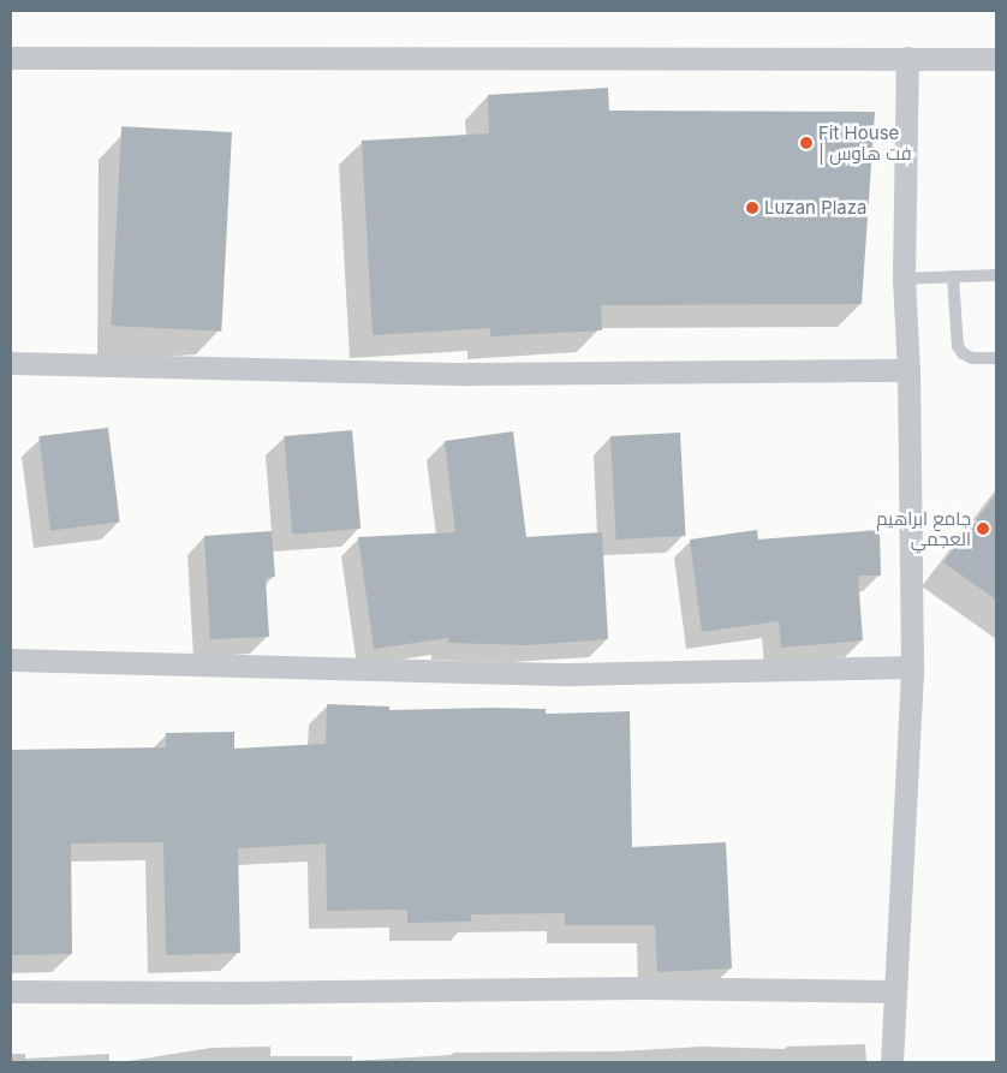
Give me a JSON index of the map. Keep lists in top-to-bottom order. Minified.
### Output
{"places":["Fit House | فت هاوس","Luzan Plaza","جامع ابراهيم العجمي"]}
